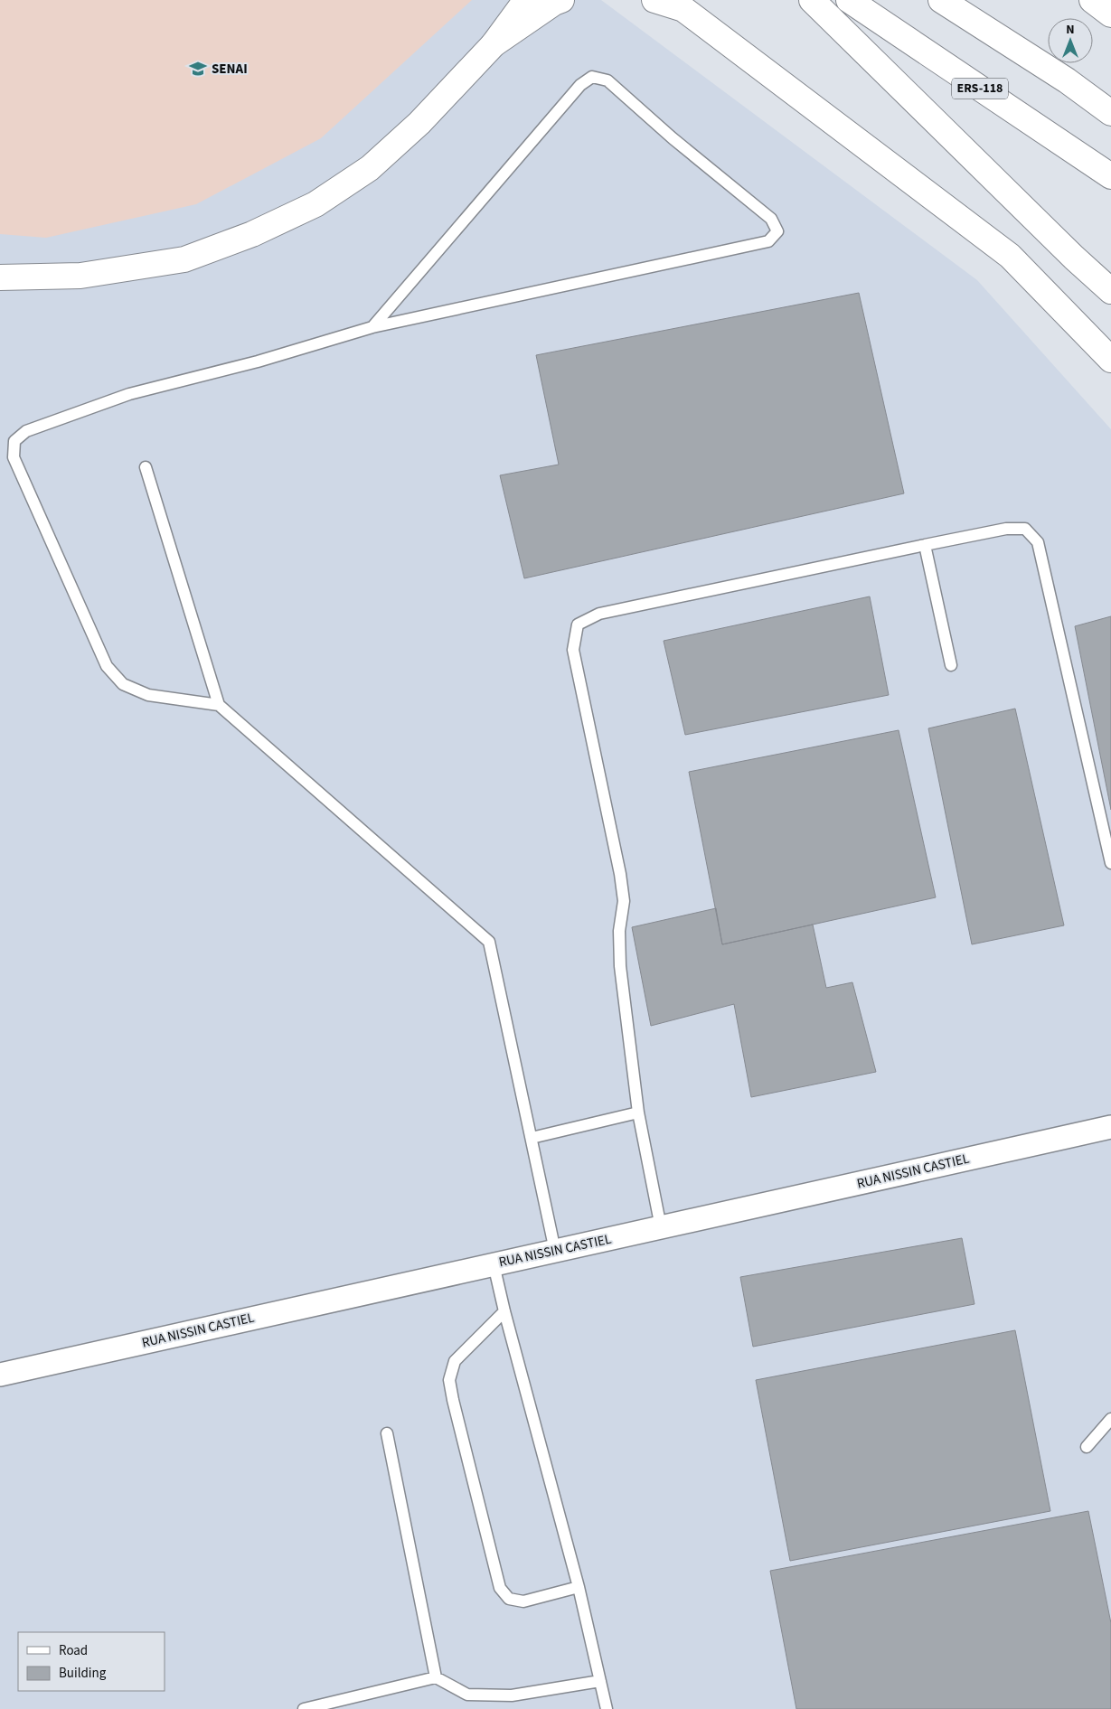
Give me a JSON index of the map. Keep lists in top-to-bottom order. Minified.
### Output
{"streets":{"main road":["ERS-118"],"street":["RUA NISSIN CASTIEL"]},"places":{"school or university":["SENAI"]},"legend":["Road","Building"],"north":"top"}
